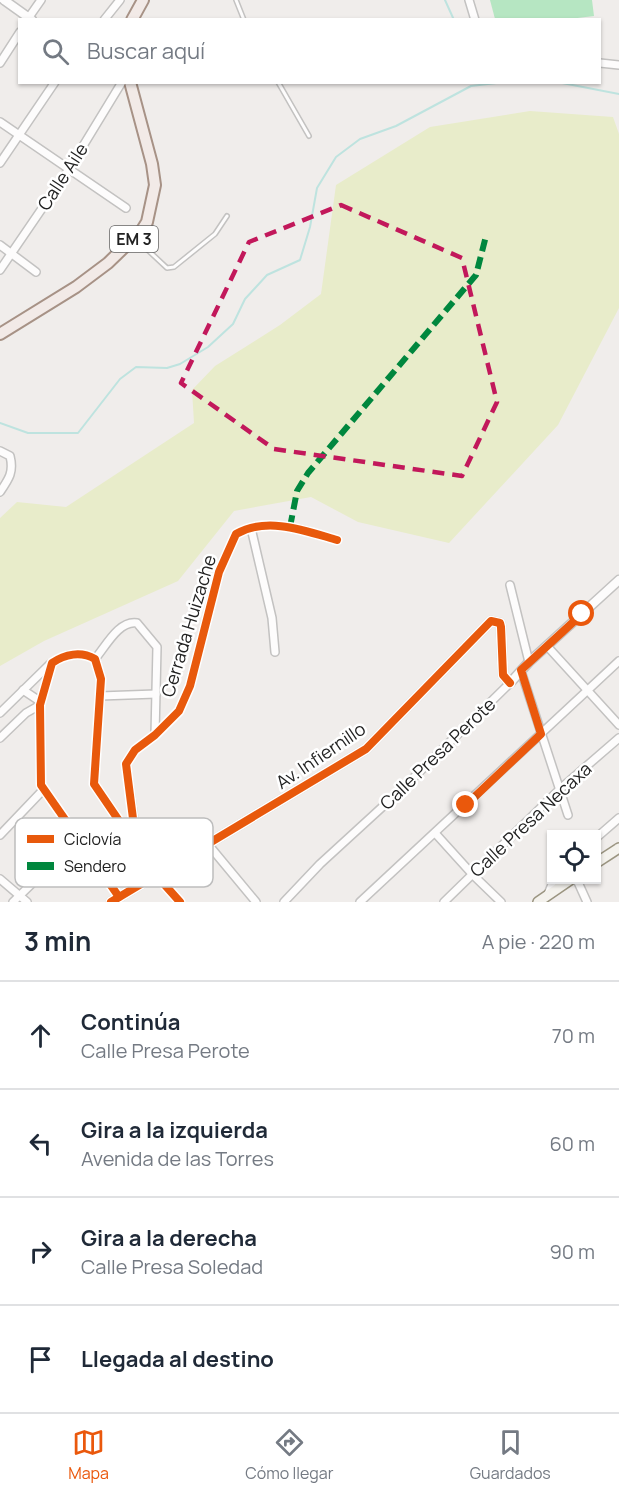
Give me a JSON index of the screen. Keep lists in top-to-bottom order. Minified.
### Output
{"streets":{"main road":["EM 3"],"street":["Calle Aile","Cerrada Huizache","Calle Presa Perote","Av. Infiernillo","Calle Presa Necaxa"]},"crossings":[["Calle Presa Perote","Av. Infiernillo"]],"legend":["Ciclovía","Sendero"],"page":{"search":"Buscar aquí","heading":["3 min","A pie · 220 m"],"list":[["Continúa","Calle Presa Perote","70 m"],["Gira a la izquierda","Avenida de las Torres","60 m"],["Gira a la derecha","Calle Presa Soledad","90 m"],"Llegada al destino"],"nav":["Mapa","Cómo llegar","Guardados"]}}
